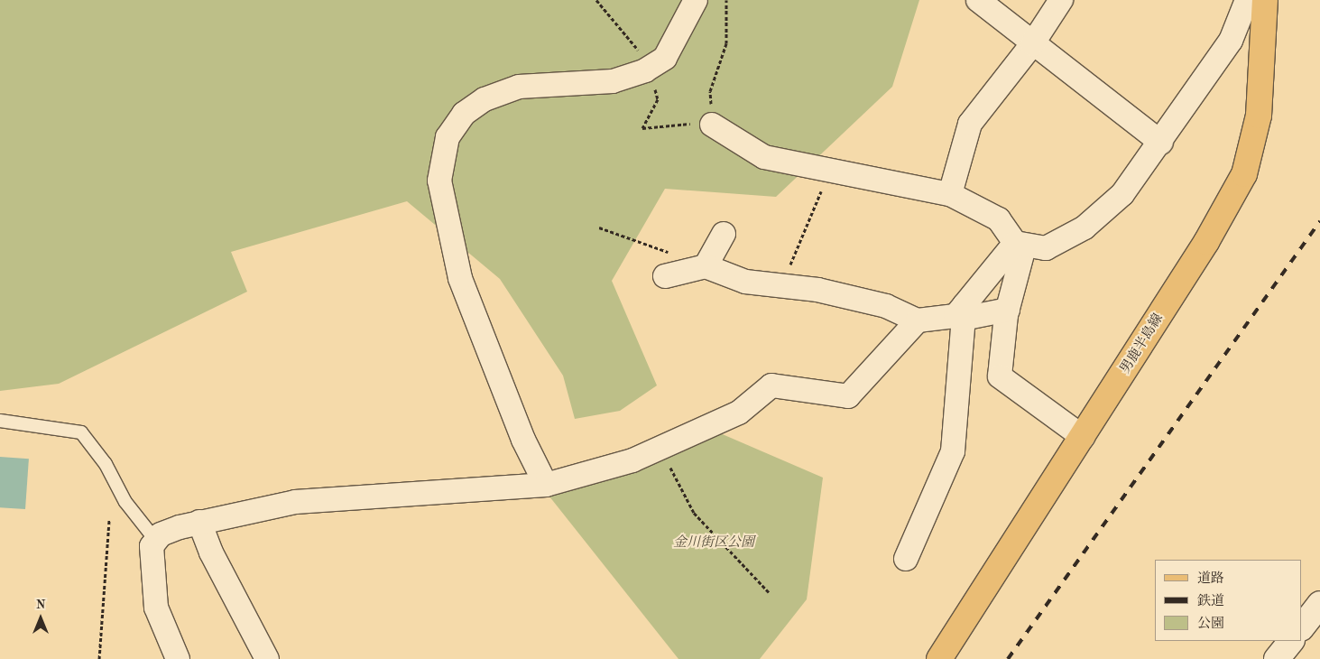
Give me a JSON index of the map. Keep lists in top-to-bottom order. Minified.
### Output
{"streets":{"main road":["男鹿半島線"]},"parks":["金川街区公園"],"legend":["道路","鉄道","公園"],"north":"top"}
